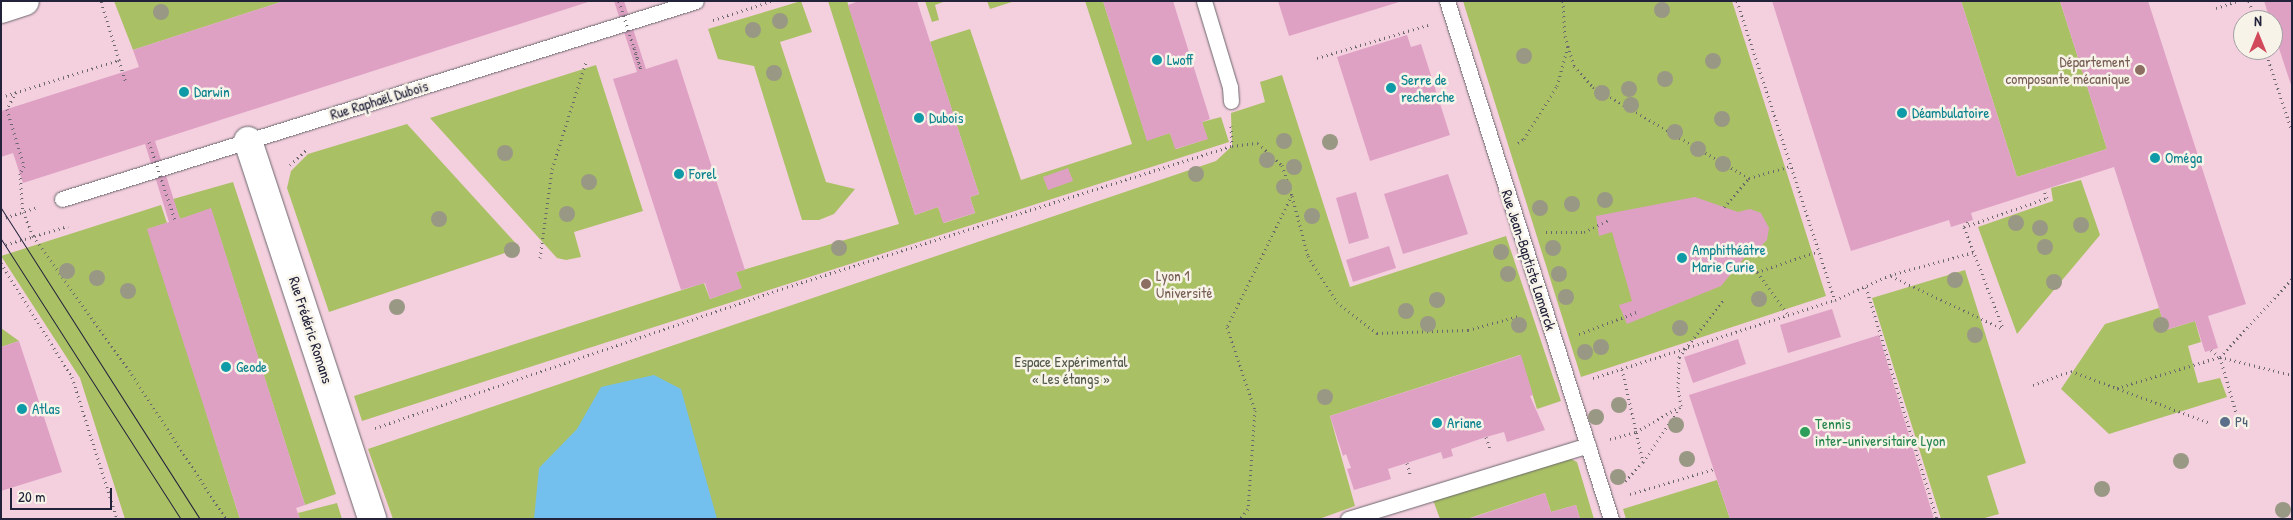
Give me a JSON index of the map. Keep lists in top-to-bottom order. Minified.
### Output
{"streets":{"street":["Rue Frédéric Romans"],"lane":["Rue Raphaël Dubois","Rue Jean-Baptiste Lamarck"]},"crossings":[["Rue Raphaël Dubois","Rue Frédéric Romans"]],"parks":["Espace Expérimental « Les étangs »"],"places":["Lwoff","Département composante mécanique","Serre de recherche","Darwin","Déambulatoire","Dubois","Oméga","Forel","Amphithéâtre Marie Curie","Lyon 1 Université","Geode","Atlas","P4","Ariane","Tennis inter-universitaire Lyon"],"scale_bar":"20 m","north":"top"}
